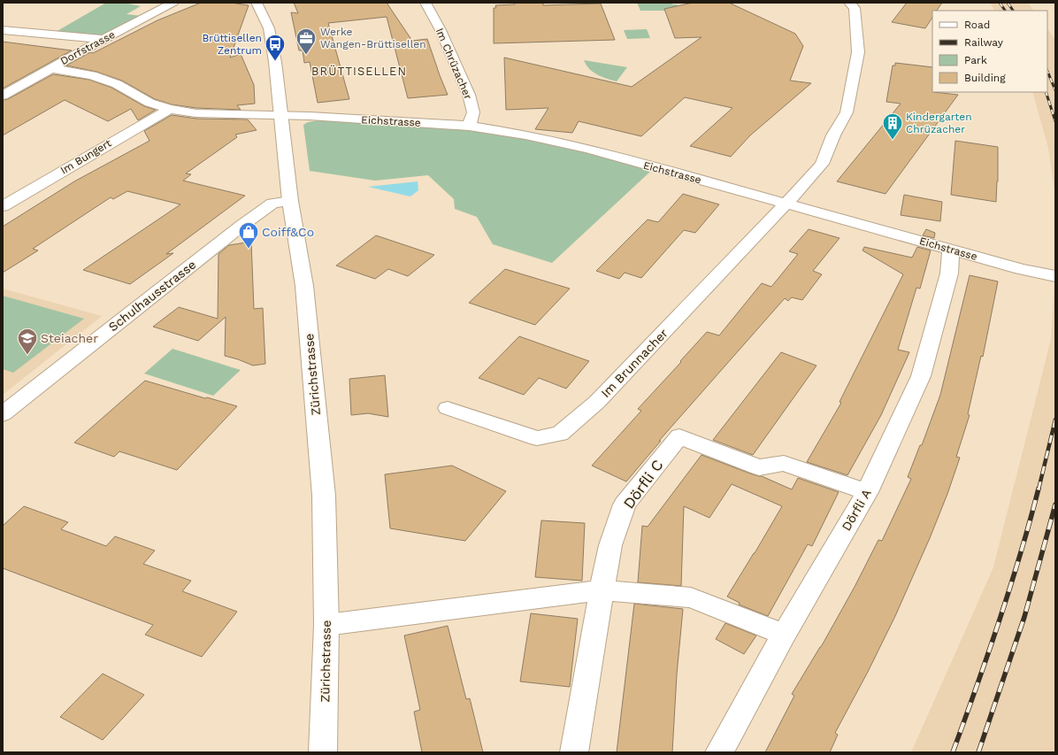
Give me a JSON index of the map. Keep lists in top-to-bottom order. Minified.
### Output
{"streets":{"street":["Dorfstrasse","Im Chrüzacher","Eichstrasse","Im Bungert","Schulhausstrasse","Im Brunnacher","Zürichstrasse","Dörfli C","Dörfli A"]},"crossings":[["Dorfstrasse","Eichstrasse"],["Im Chrüzacher","Eichstrasse"],["Eichstrasse","Im Bungert"],["Eichstrasse","Im Brunnacher"],["Eichstrasse","Zürichstrasse"],["Eichstrasse","Dörfli A"],["Schulhausstrasse","Zürichstrasse"],["Dörfli C","Dörfli A"]],"districts":["BRÜTTISELLEN"],"places":{"office":["Werke Wangen-Brüttisellen"],"bus stop":["Brüttisellen Zentrum"],"building":["Kindergarten Chrüzacher"],"shop":["Coiff&Co"],"school or university":["Steiacher"]},"legend":["Road","Railway","Park","Building"]}
